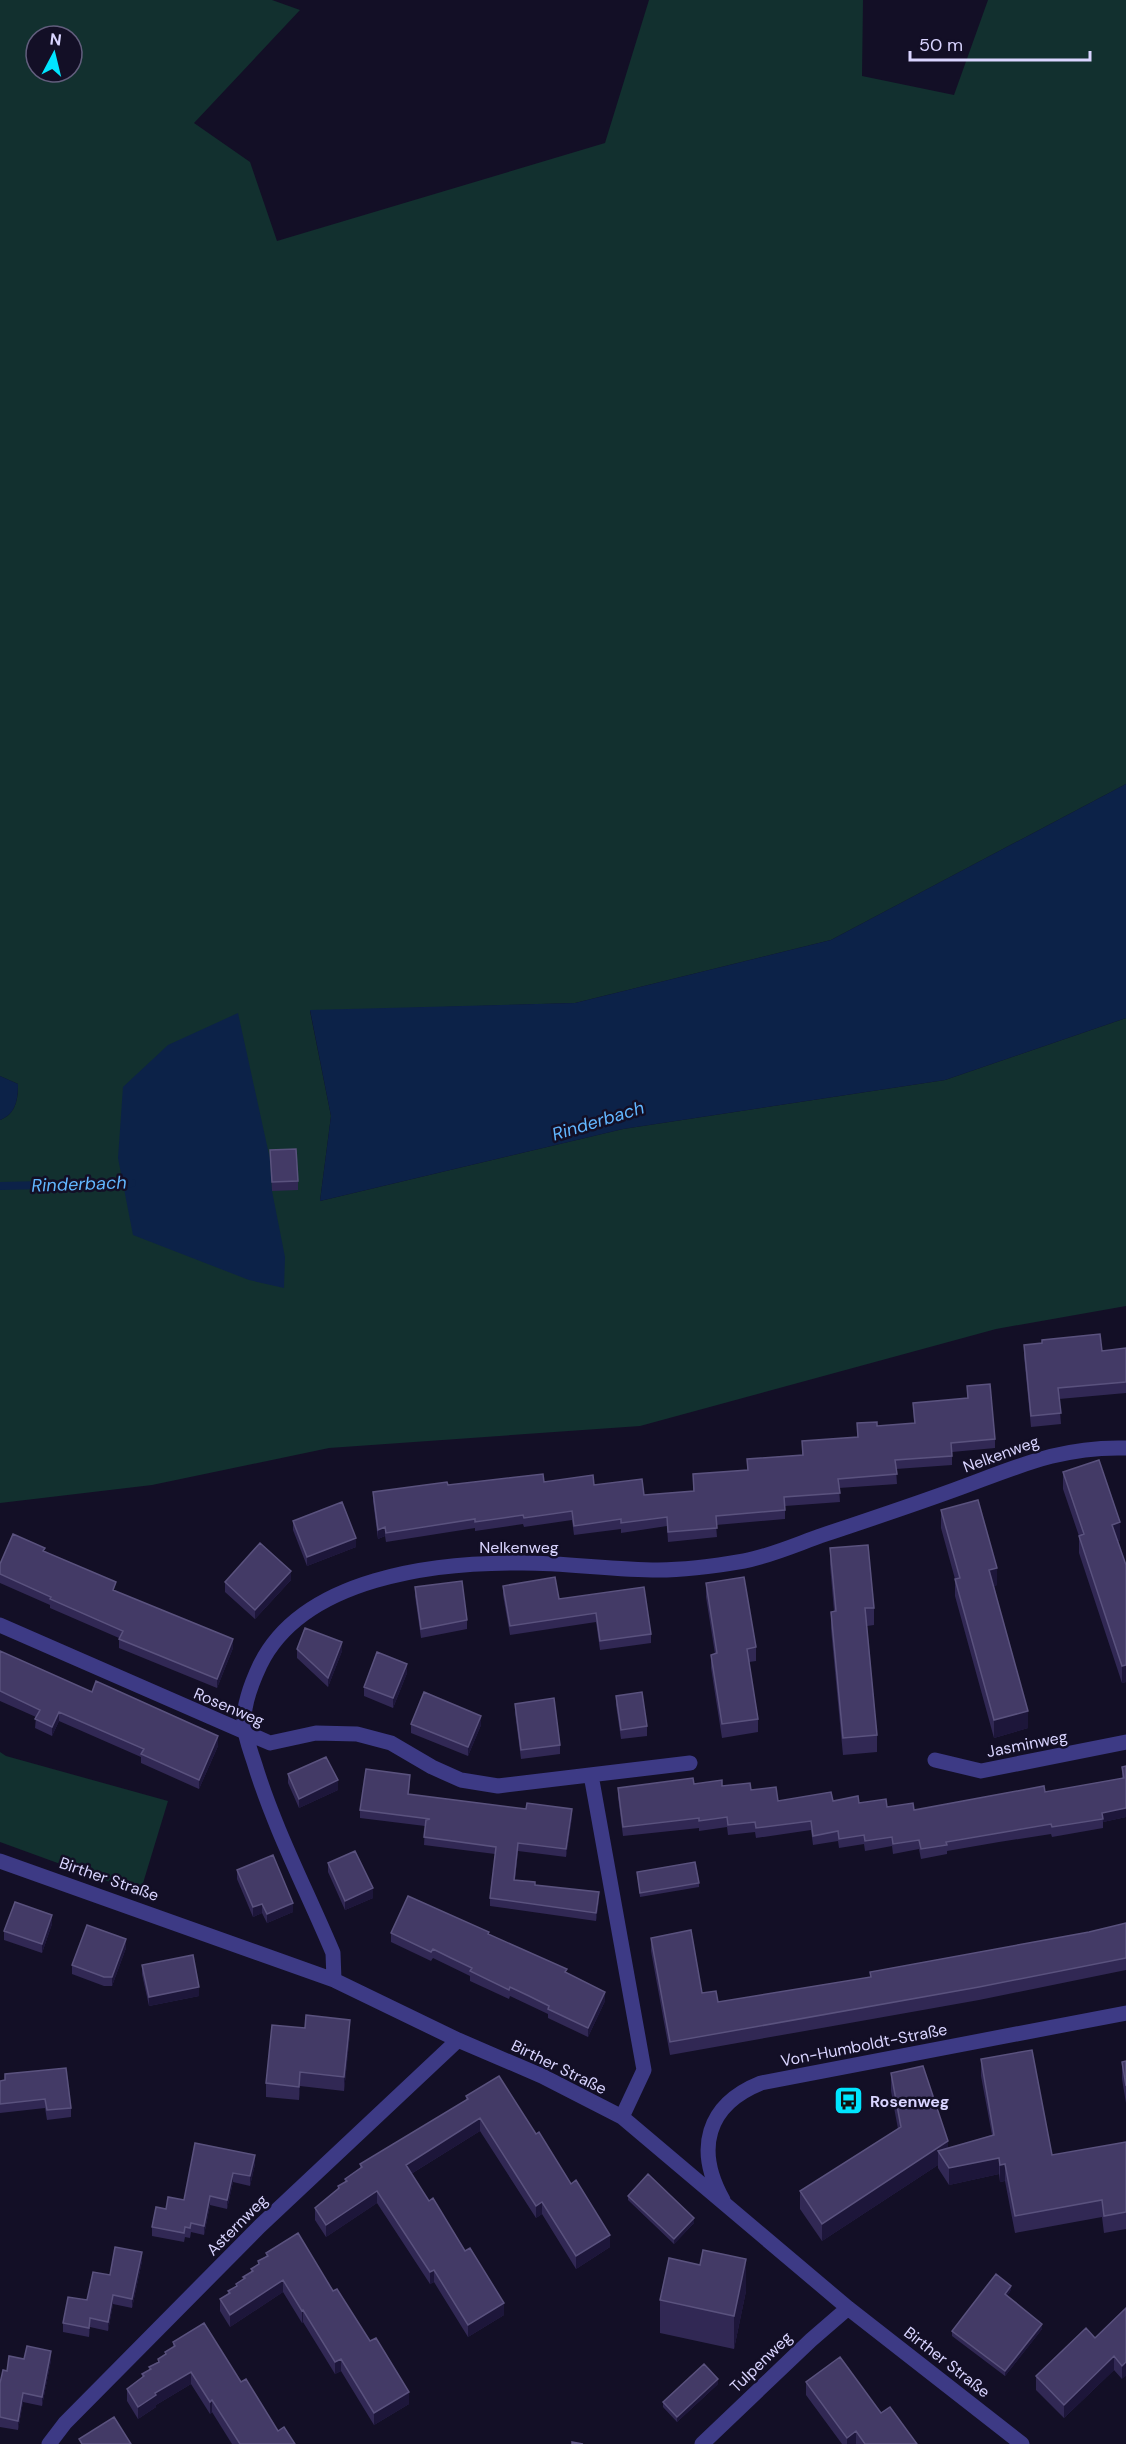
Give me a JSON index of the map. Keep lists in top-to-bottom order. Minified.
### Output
{"streets":{"street":["Nelkenweg","Rosenweg","Jasminweg","Birther Straße","Von-Humboldt-Straße","Asternweg","Tulpenweg"]},"crossings":[["Nelkenweg","Rosenweg"],["Nelkenweg","Birther Straße"],["Birther Straße","Von-Humboldt-Straße"],["Birther Straße","Asternweg"],["Birther Straße","Tulpenweg"]],"water":["Rinderbach"],"places":{"bus stop":["Rosenweg"]},"scale_bar":"50 m","north":"top"}
